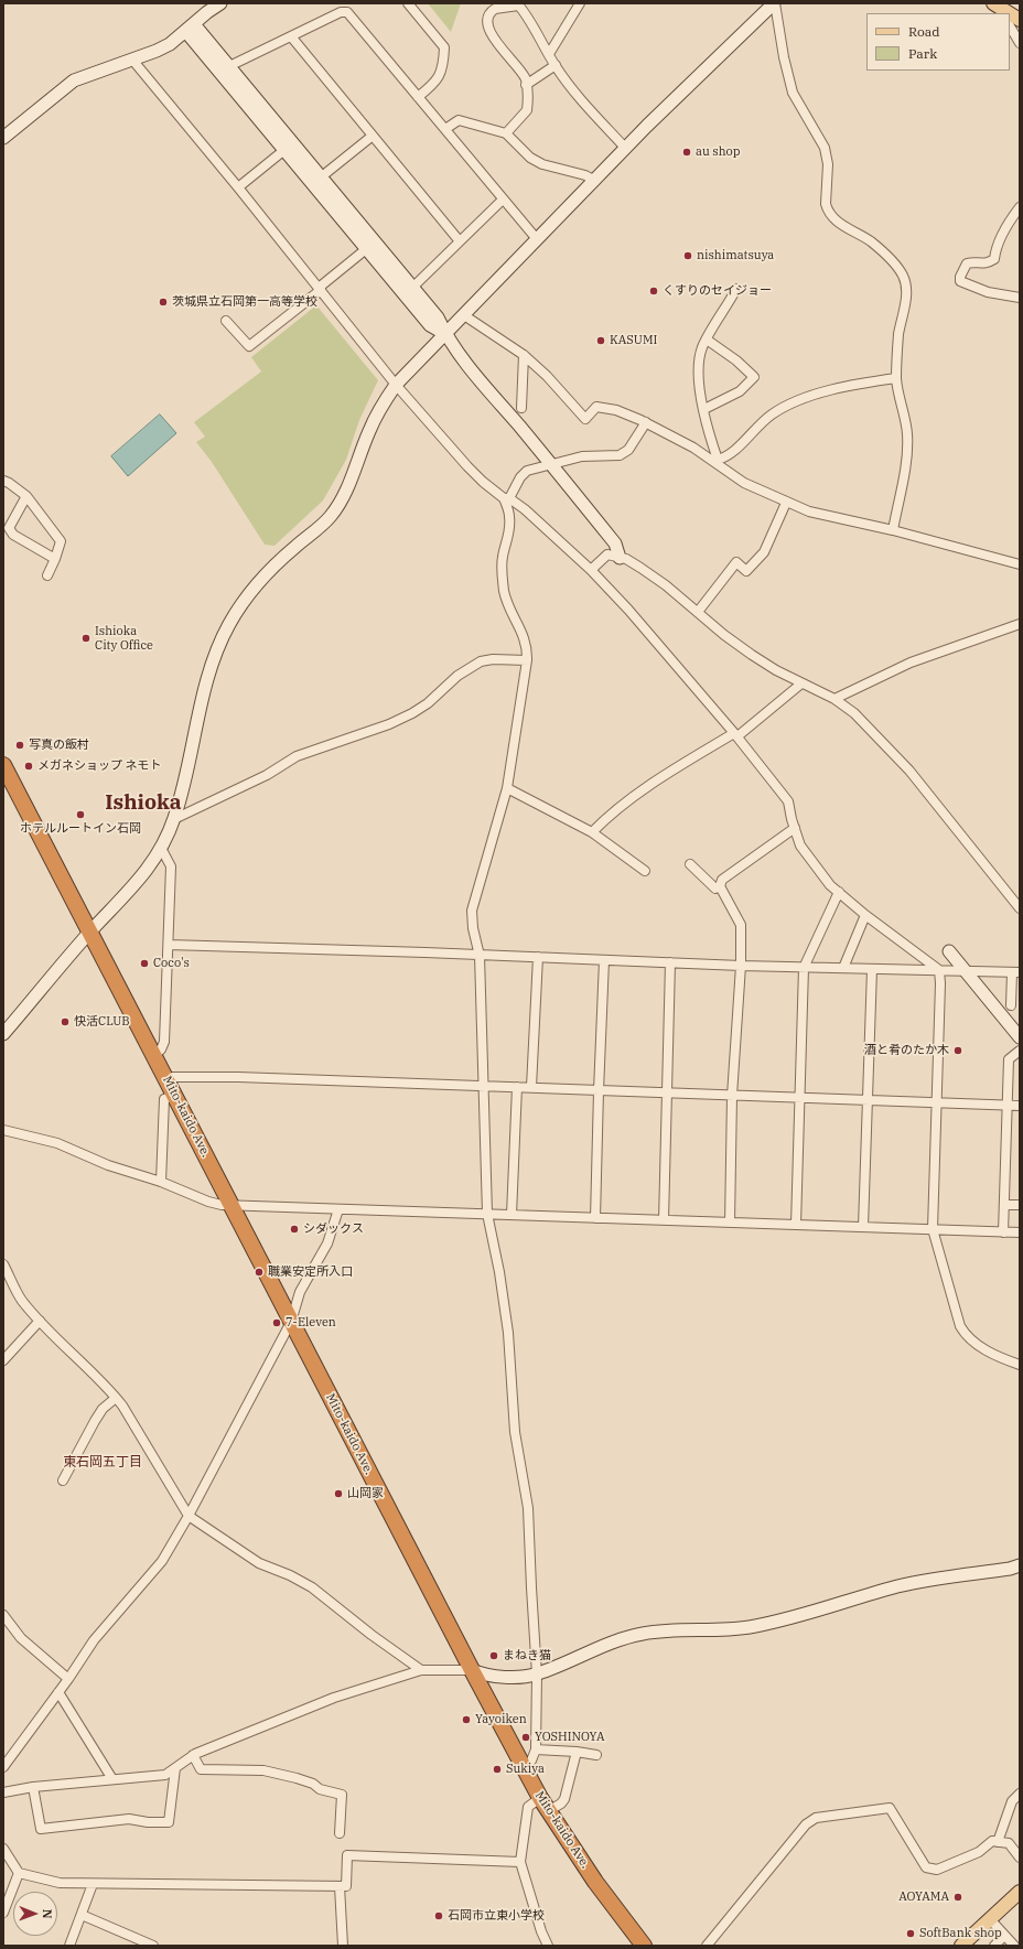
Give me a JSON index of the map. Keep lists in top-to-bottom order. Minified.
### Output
{"streets":{"highway":["Mito-kaido Ave."]},"districts":["Ishioka","東石岡五丁目"],"places":["au shop","nishimatsuya","くすりのセイジョー","茨城県立石岡第一高等学校","KASUMI","Ishioka City Office","写真の飯村","メガネショップ ネモト","ホテルルートイン石岡","Coco's","快活CLUB","酒と肴のたか木","シダックス","職業安定所入口","7-Eleven","山岡家","まねき猫","Yayoiken","YOSHINOYA","Sukiya","AOYAMA","石岡市立東小学校","SoftBank shop"],"legend":["Road","Park"],"north":"right"}
